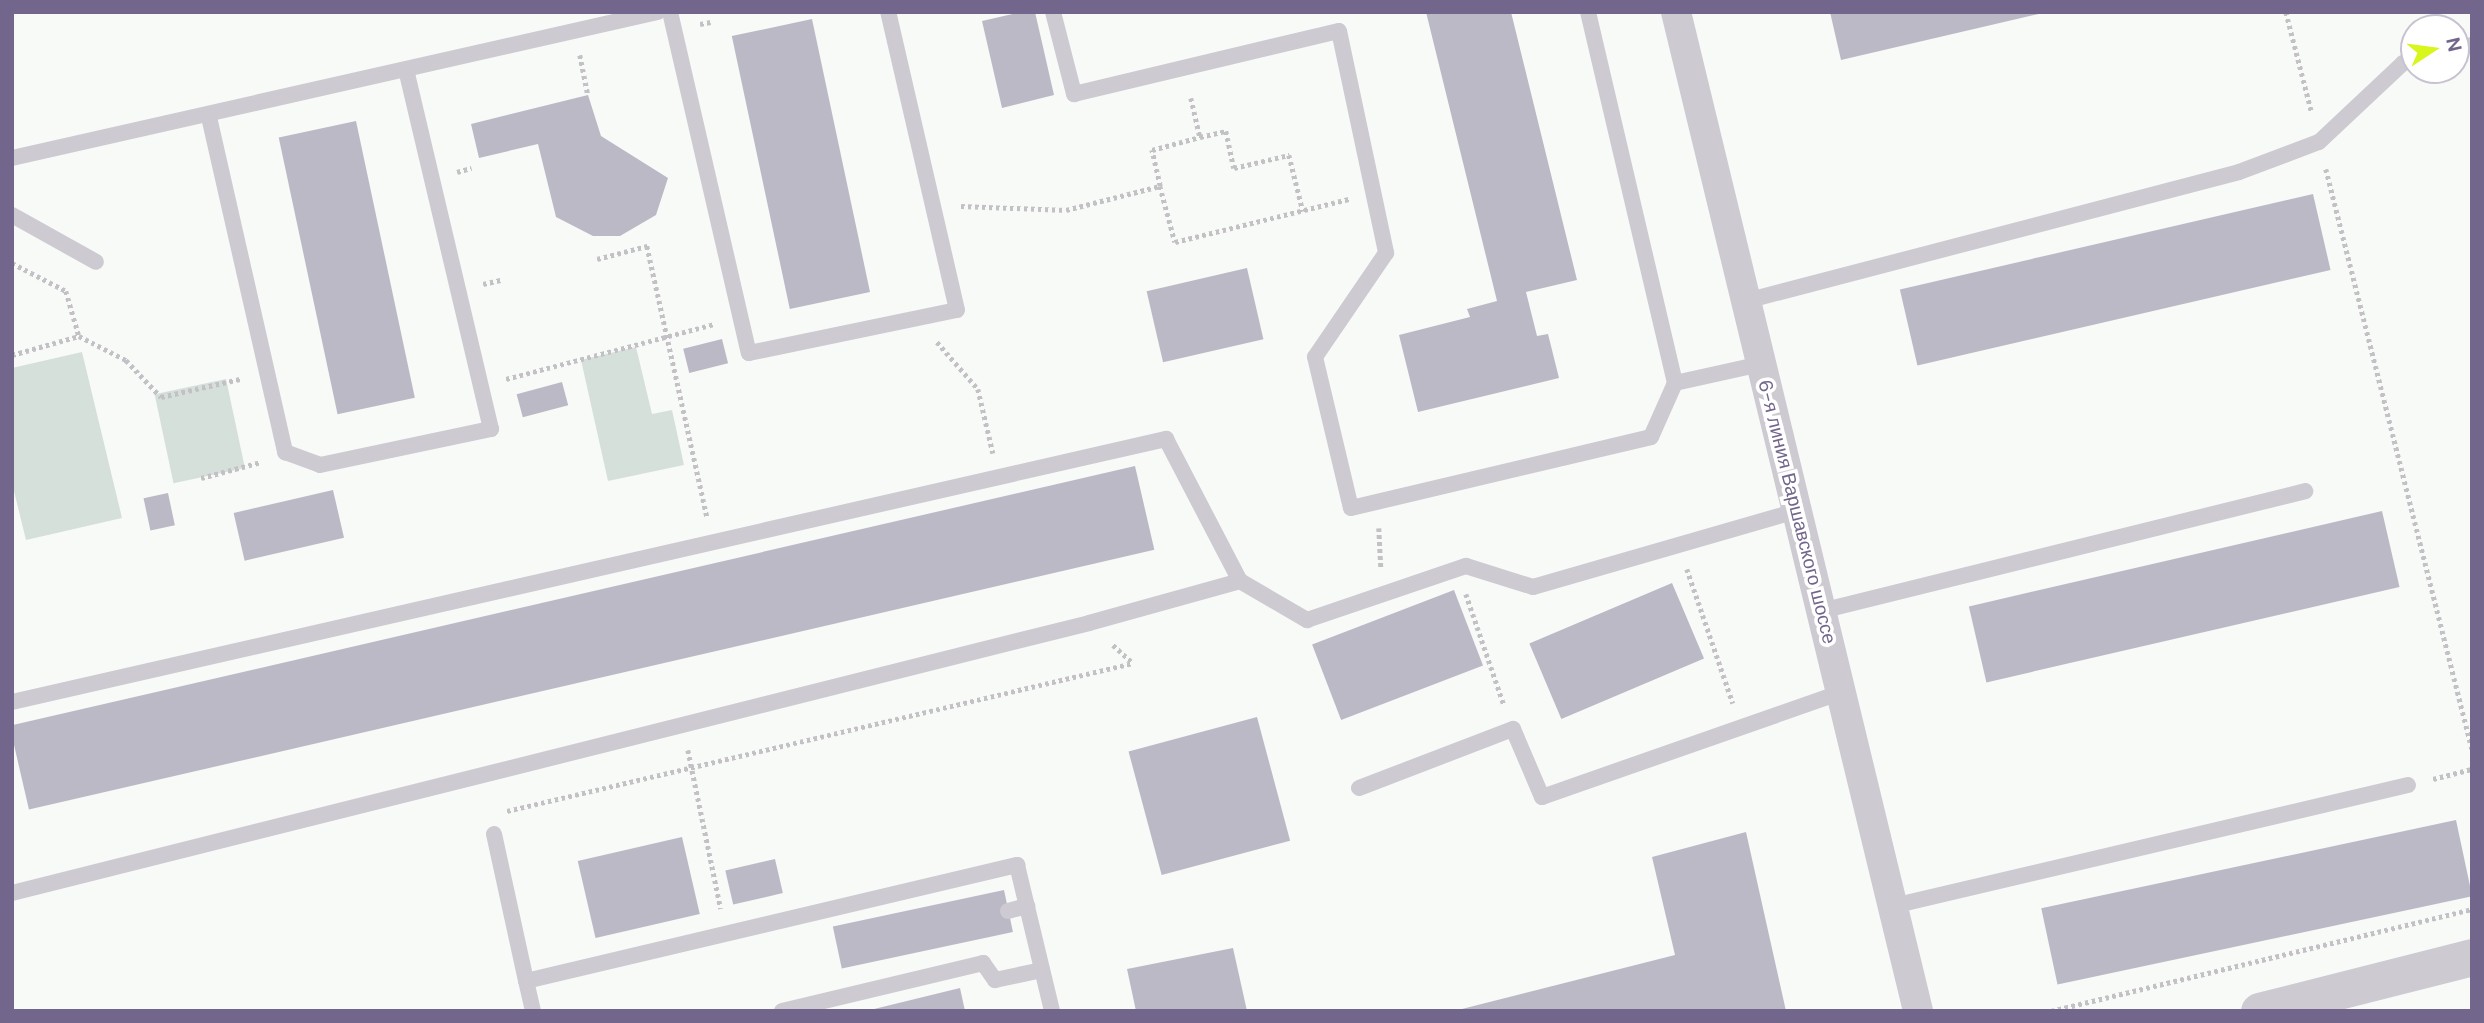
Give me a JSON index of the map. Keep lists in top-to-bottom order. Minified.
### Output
{"streets":{"street":["6-я линия Варшавского шоссе"]},"north":"right"}
